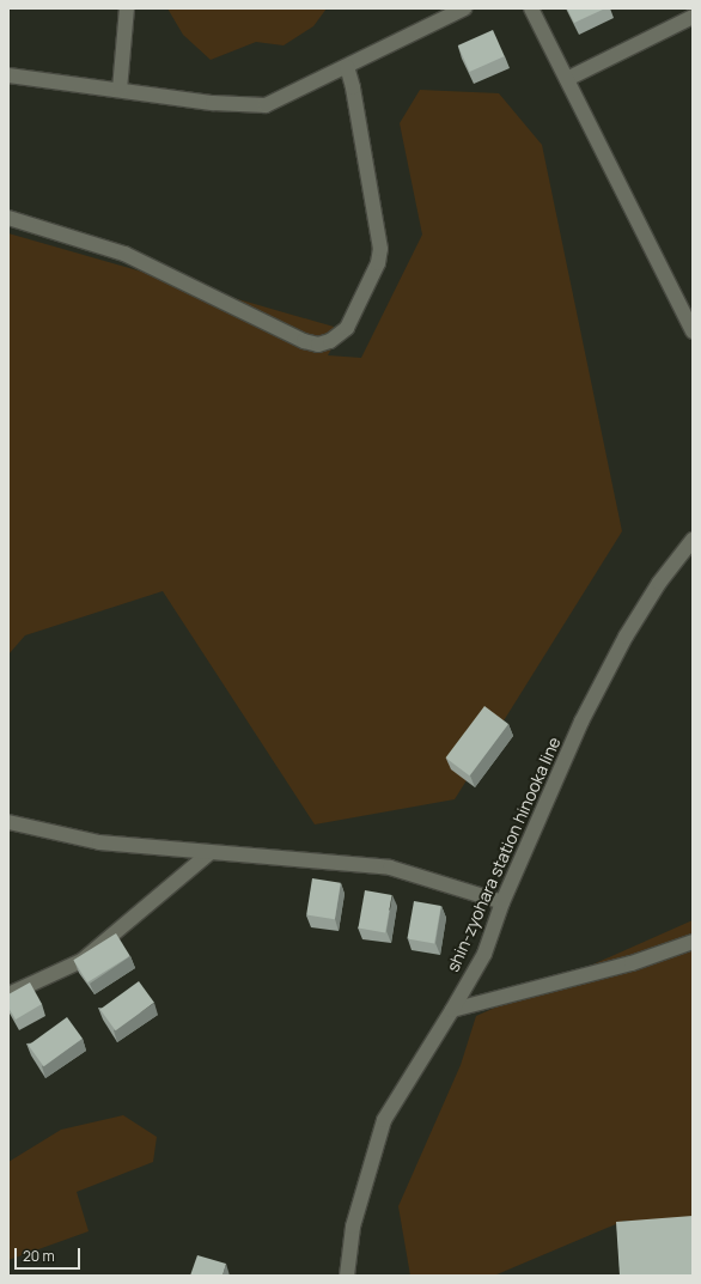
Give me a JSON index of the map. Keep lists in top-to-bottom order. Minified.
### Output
{"streets":{"street":["shin-zyohara station hinooka line"]},"scale_bar":"20 m"}
